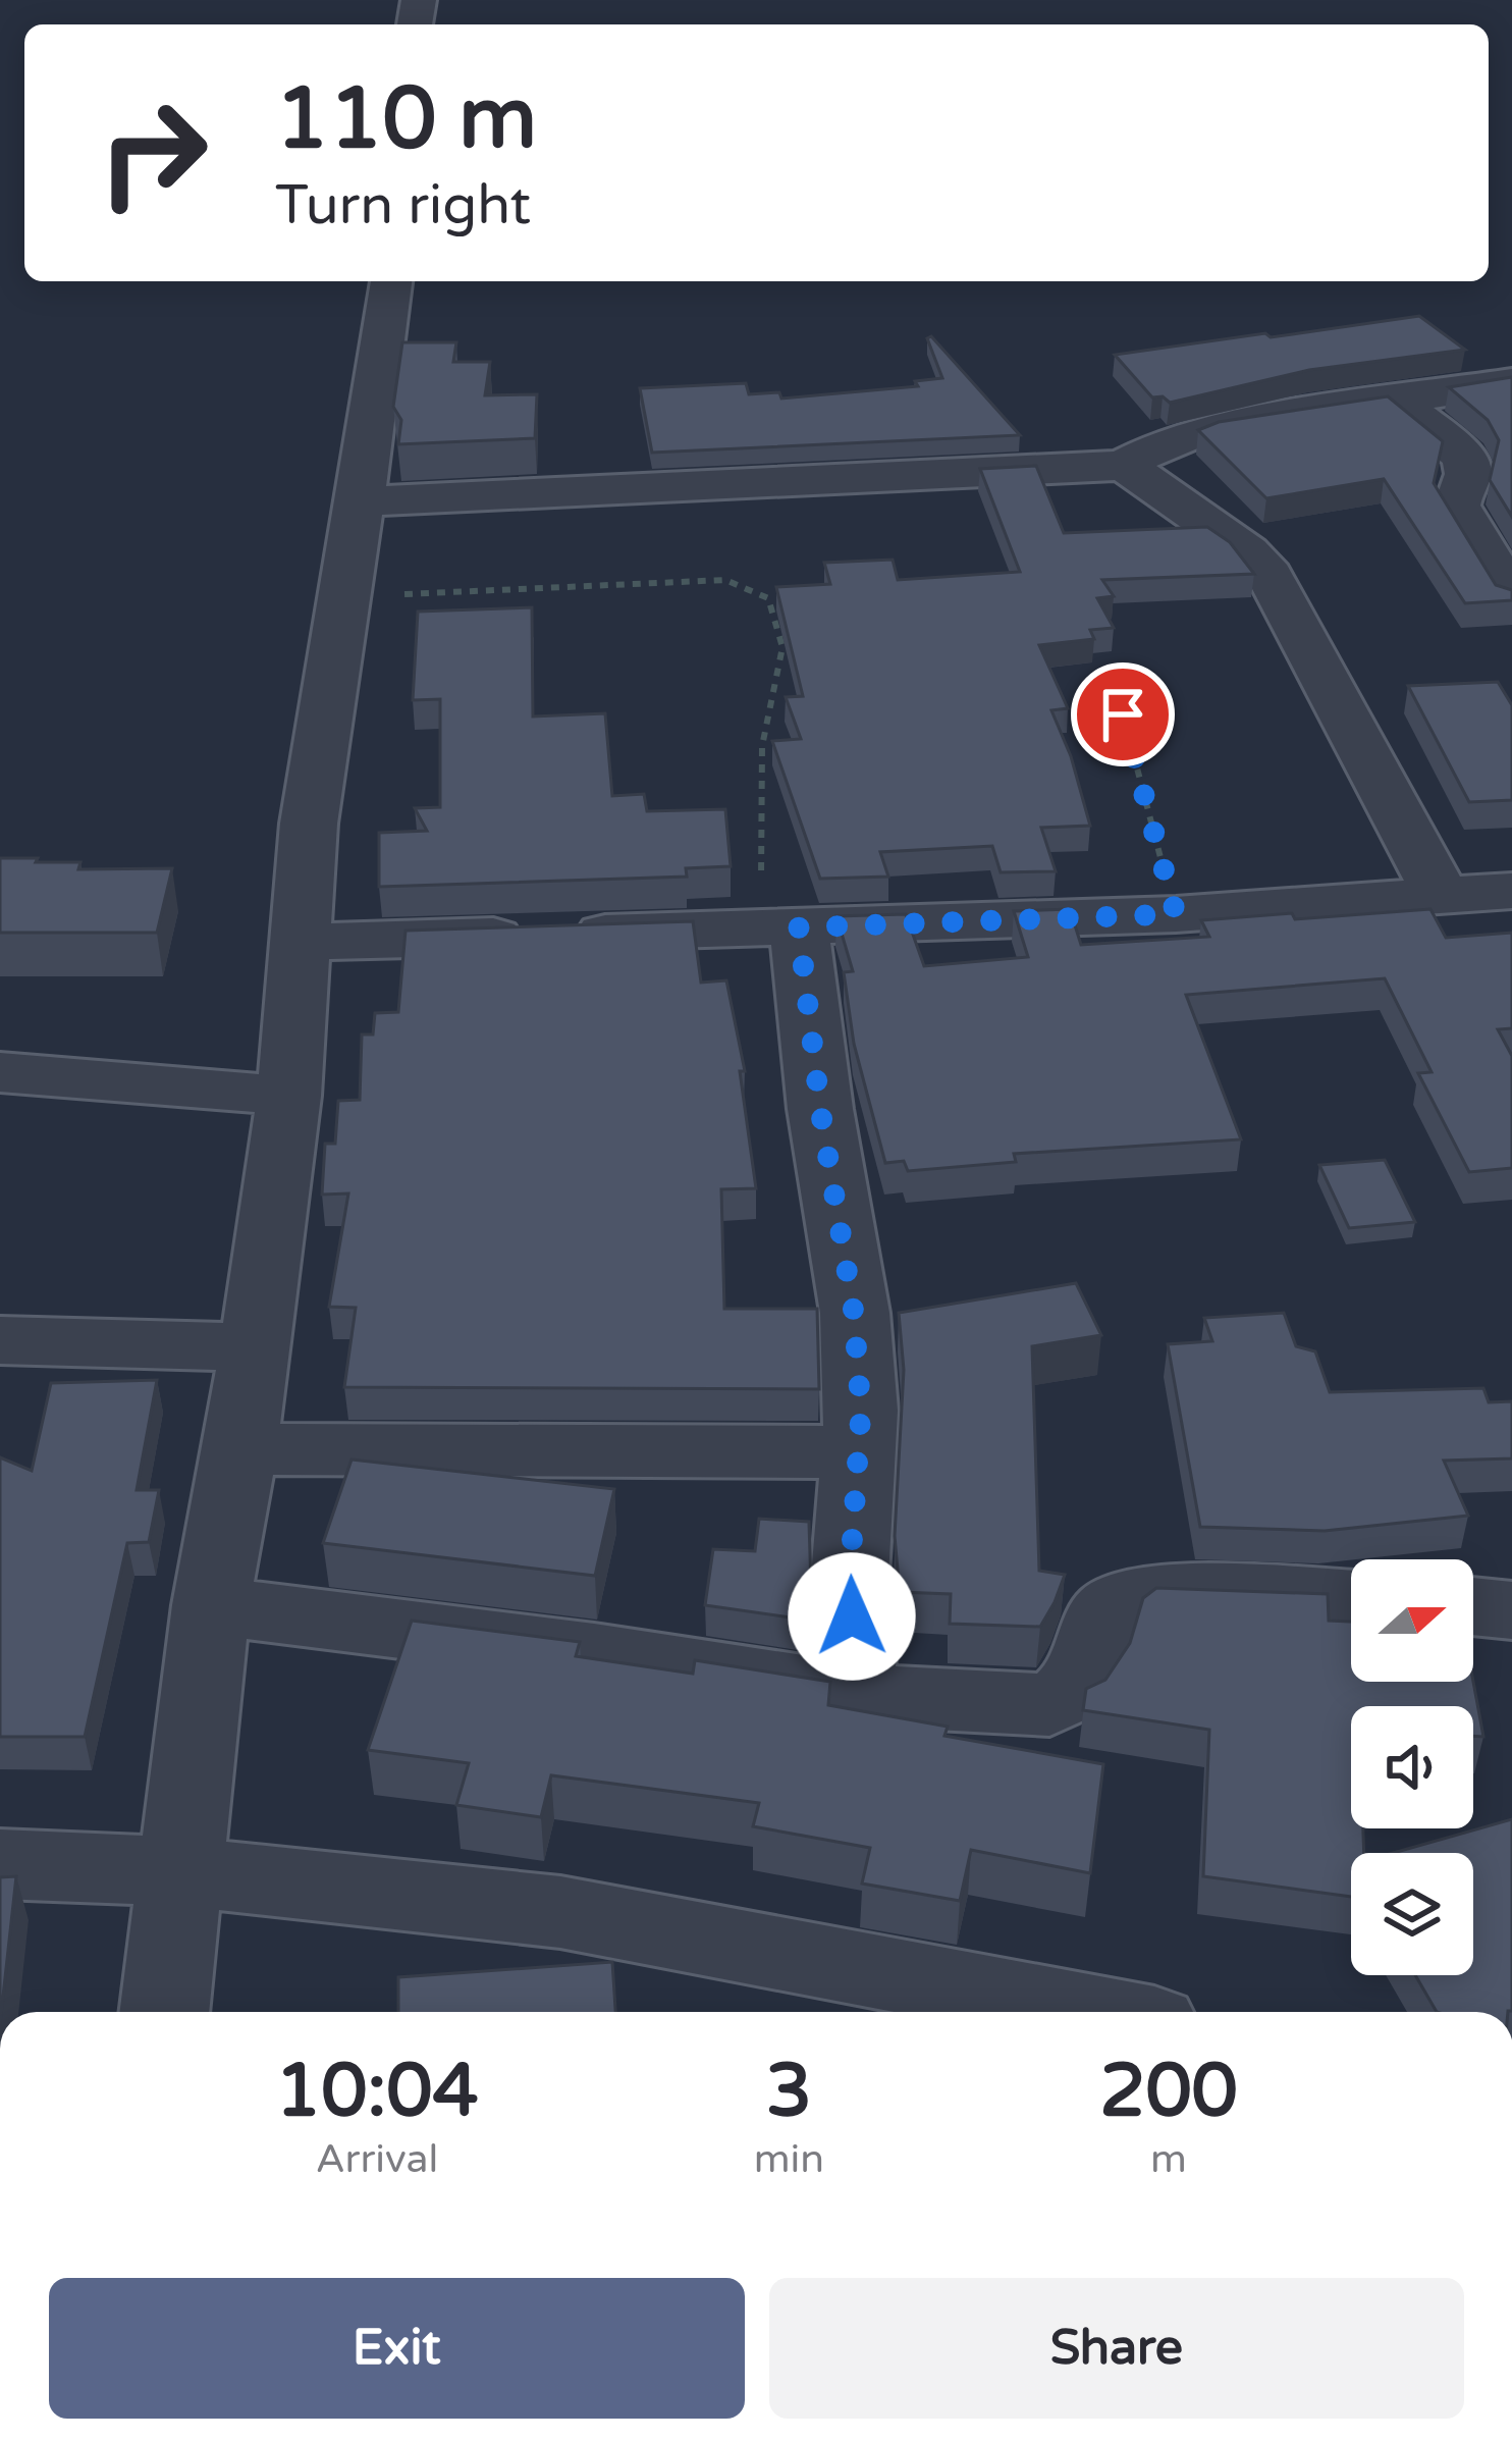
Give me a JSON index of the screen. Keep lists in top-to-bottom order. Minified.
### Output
{"north":"right","page":{"turn":["110 m","Turn right"],"eta":["10:04","Arrival","3","min","200","m"],"buttons":["Exit","Share"]}}
